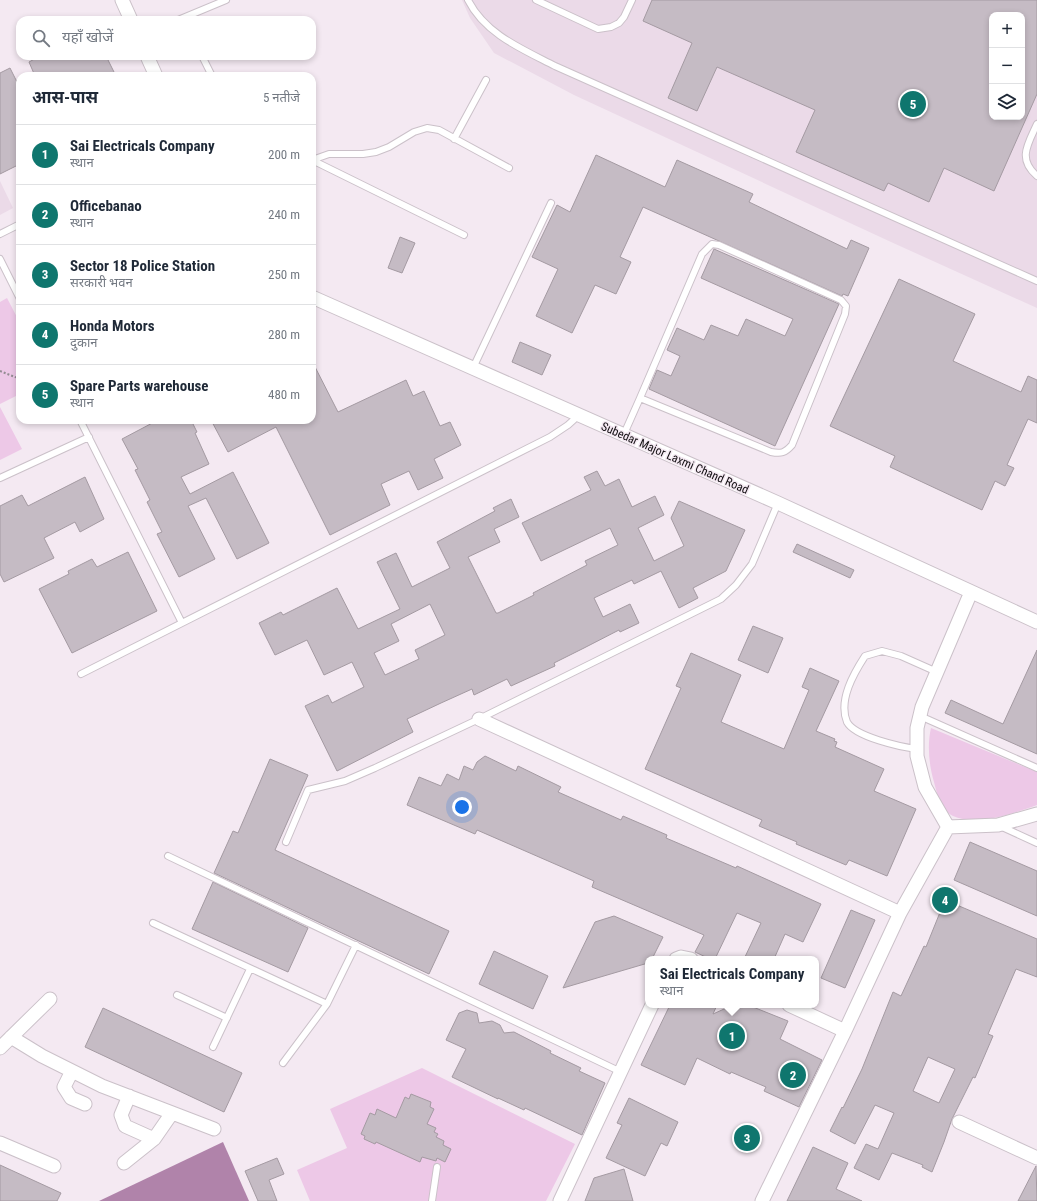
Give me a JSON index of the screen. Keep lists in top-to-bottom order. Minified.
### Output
{"streets":{"street":["Subedar Major Laxmi Chand Road"]},"page":{"map_buttons":["+","−"],"search":"यहाँ खोजें","heading":["आस-पास","5 नतीजे"],"pins":["5","4","1","2","3"],"list":[{"mark":"1","name":"Sai Electricals Company","note":"स्थान","value":"200 m"},{"mark":"2","name":"Officebanao","note":"स्थान","value":"240 m"},{"mark":"3","name":"Sector 18 Police Station","note":"सरकारी भवन","value":"250 m"},{"mark":"4","name":"Honda Motors","note":"दुकान","value":"280 m"},{"mark":"5","name":"Spare Parts warehouse","note":"स्थान","value":"480 m"}],"popup":["Sai Electricals Company","स्थान"]}}
